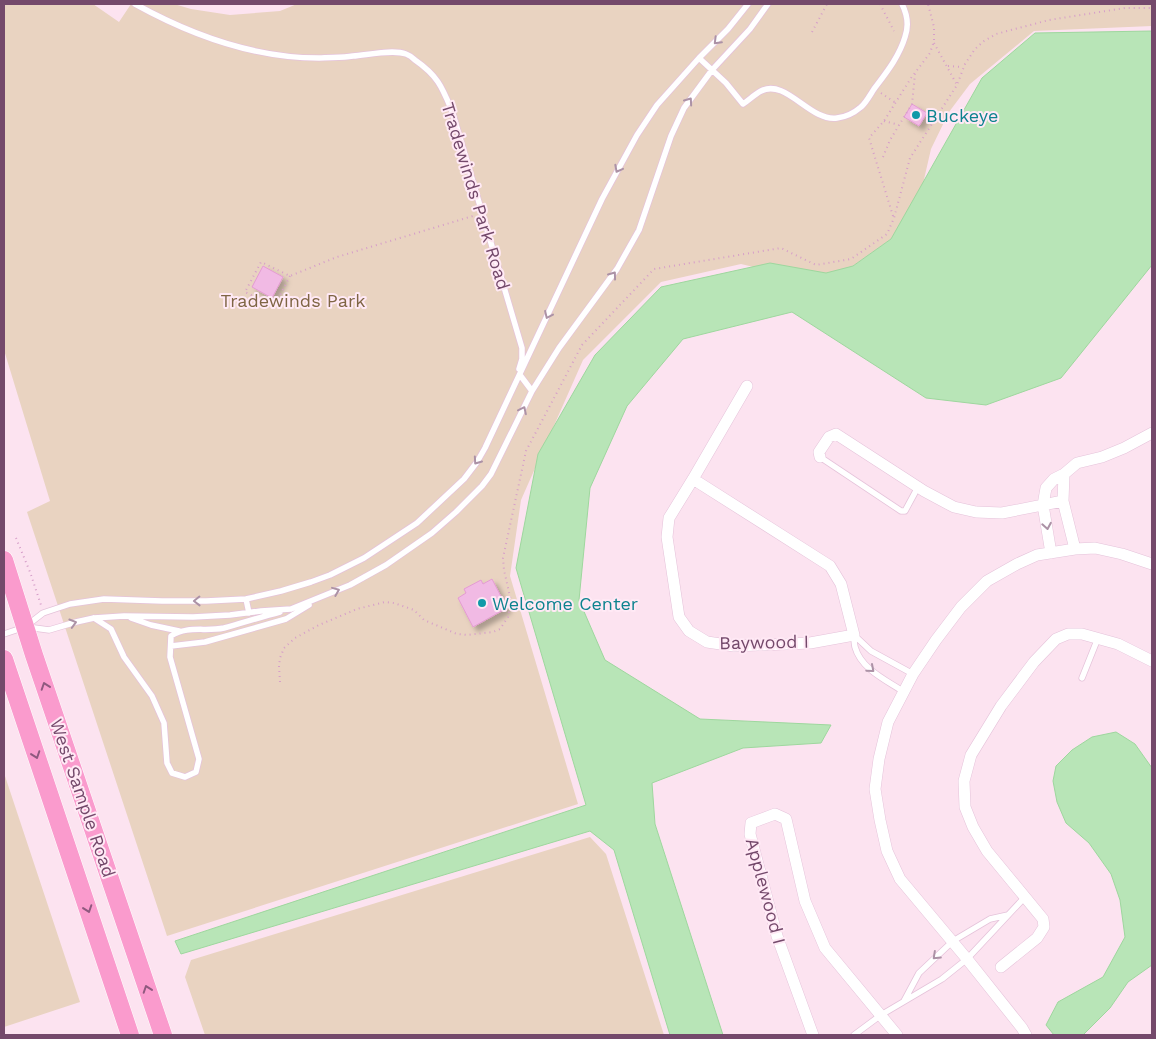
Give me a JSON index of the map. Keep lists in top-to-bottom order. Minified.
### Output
{"streets":{"main road":["West Sample Road"],"street":["Baywood I","Applewood I"],"lane":["Tradewinds Park Road"]},"crossings":[["Tradewinds Park Road","West Sample Road"]],"parks":["Tradewinds Park"],"places":["Buckeye","Welcome Center"]}
